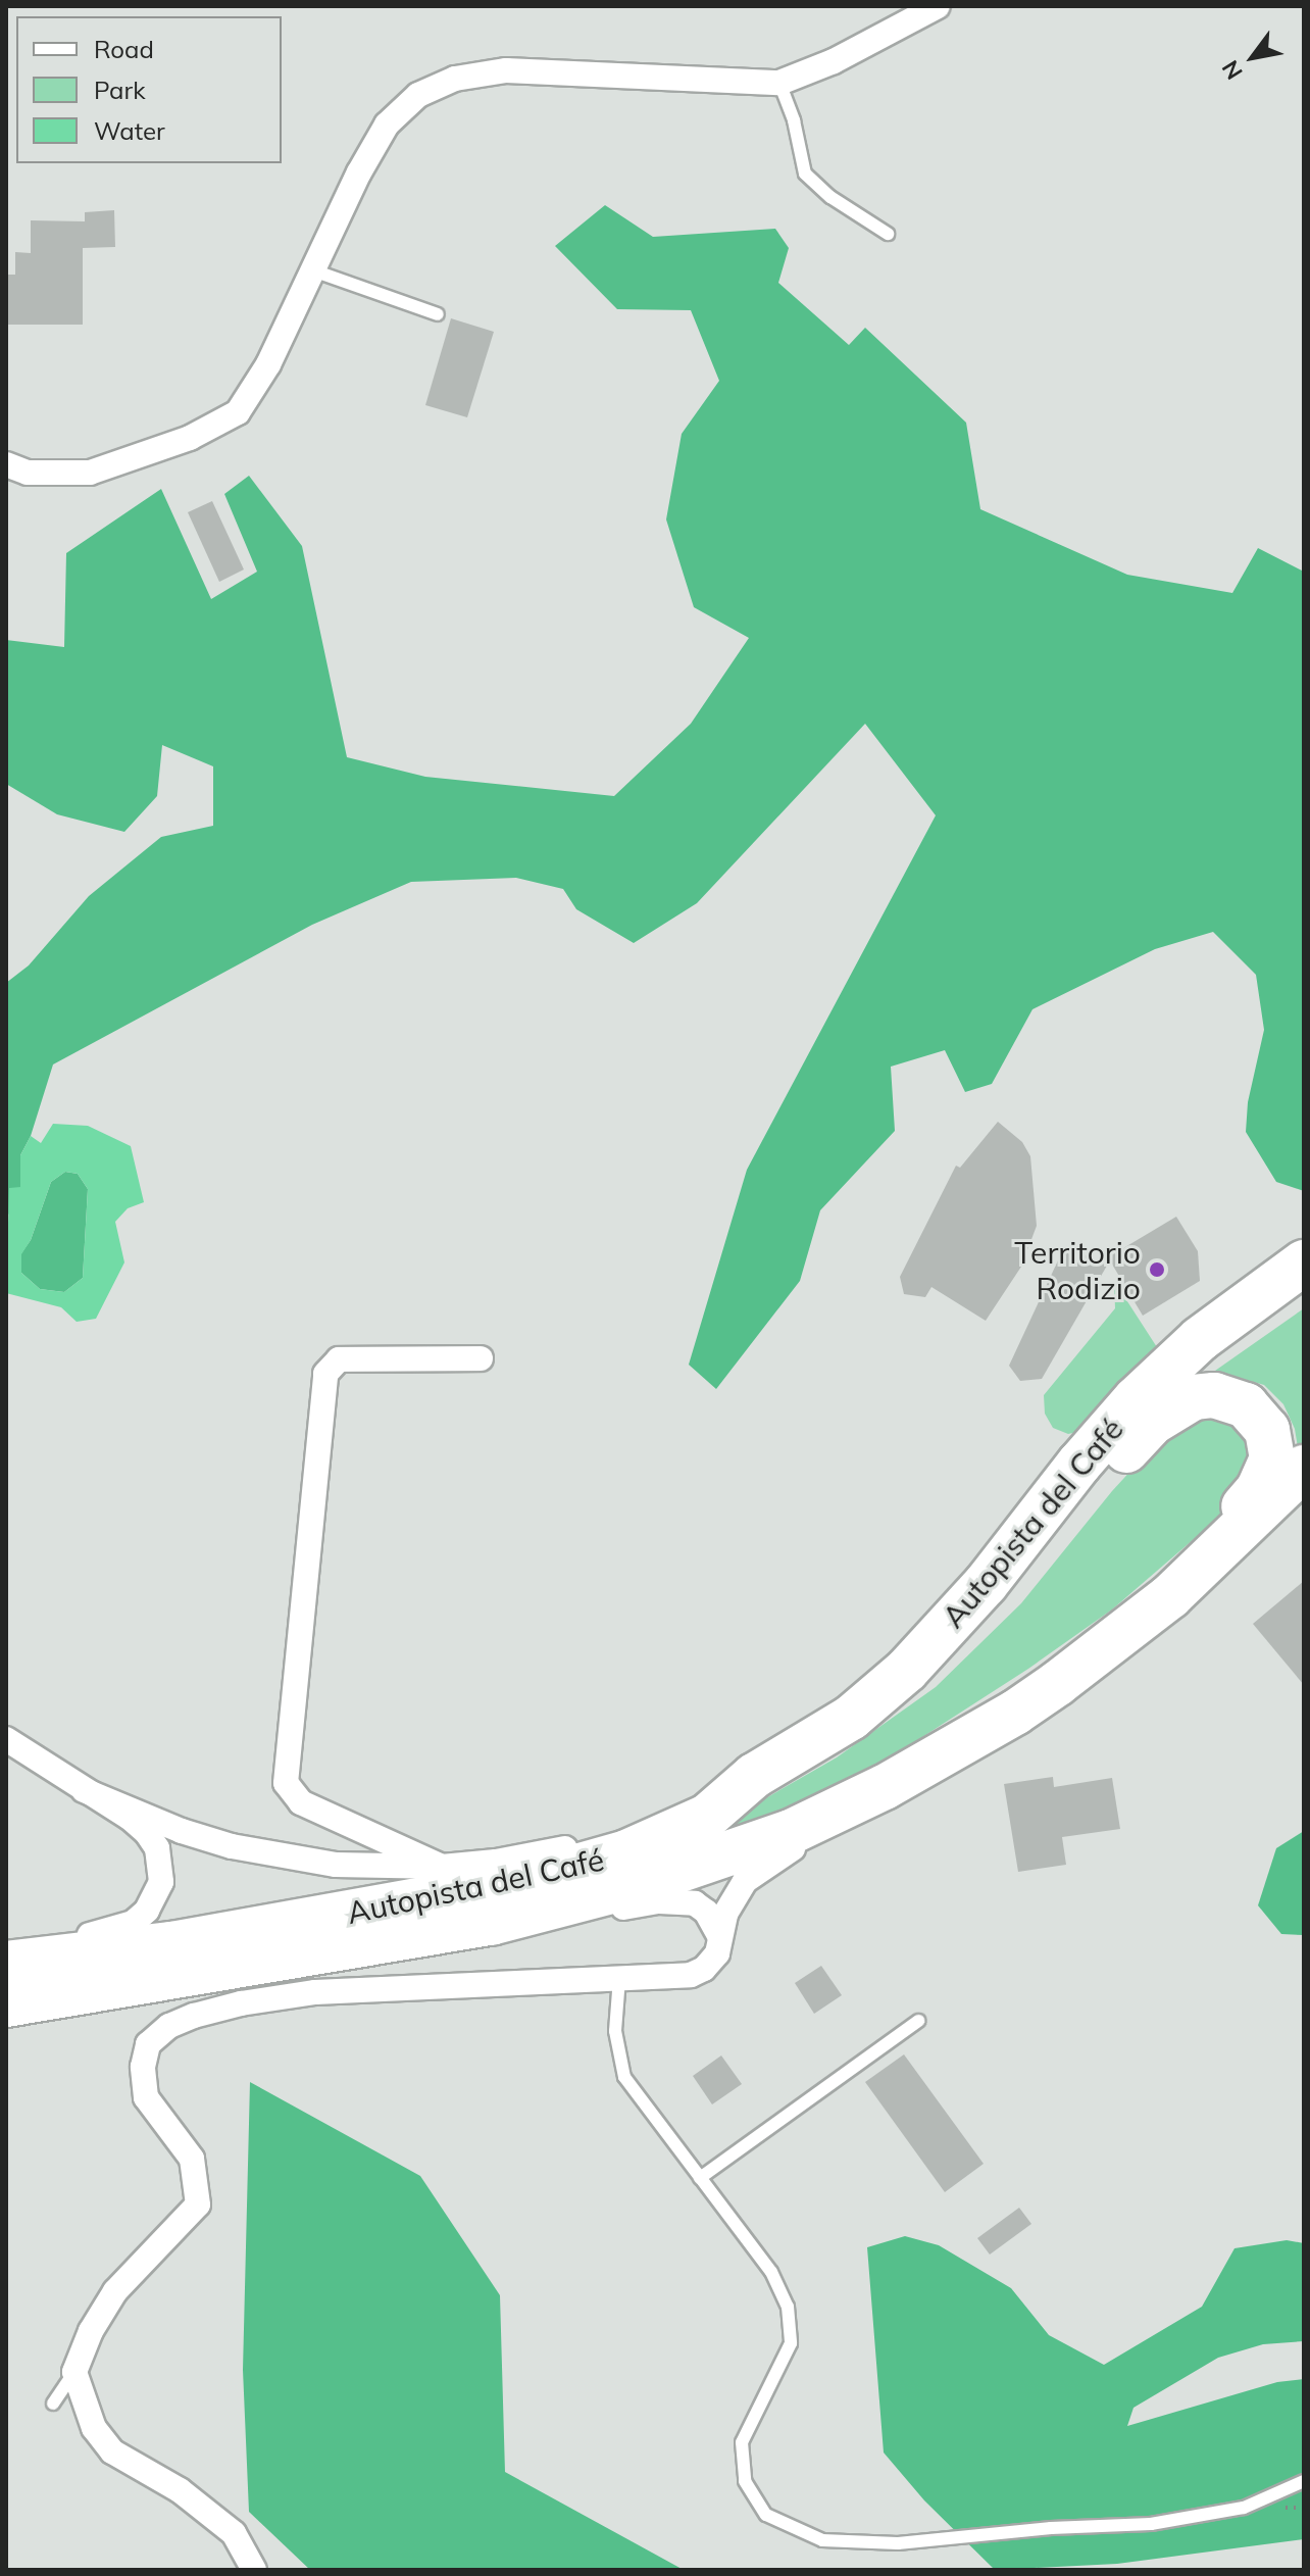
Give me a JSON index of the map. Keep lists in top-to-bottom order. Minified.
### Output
{"streets":{"highway":["Autopista del Café"]},"places":["Territorio Rodizio"],"legend":["Road","Park","Water"],"north":"bottom left"}
